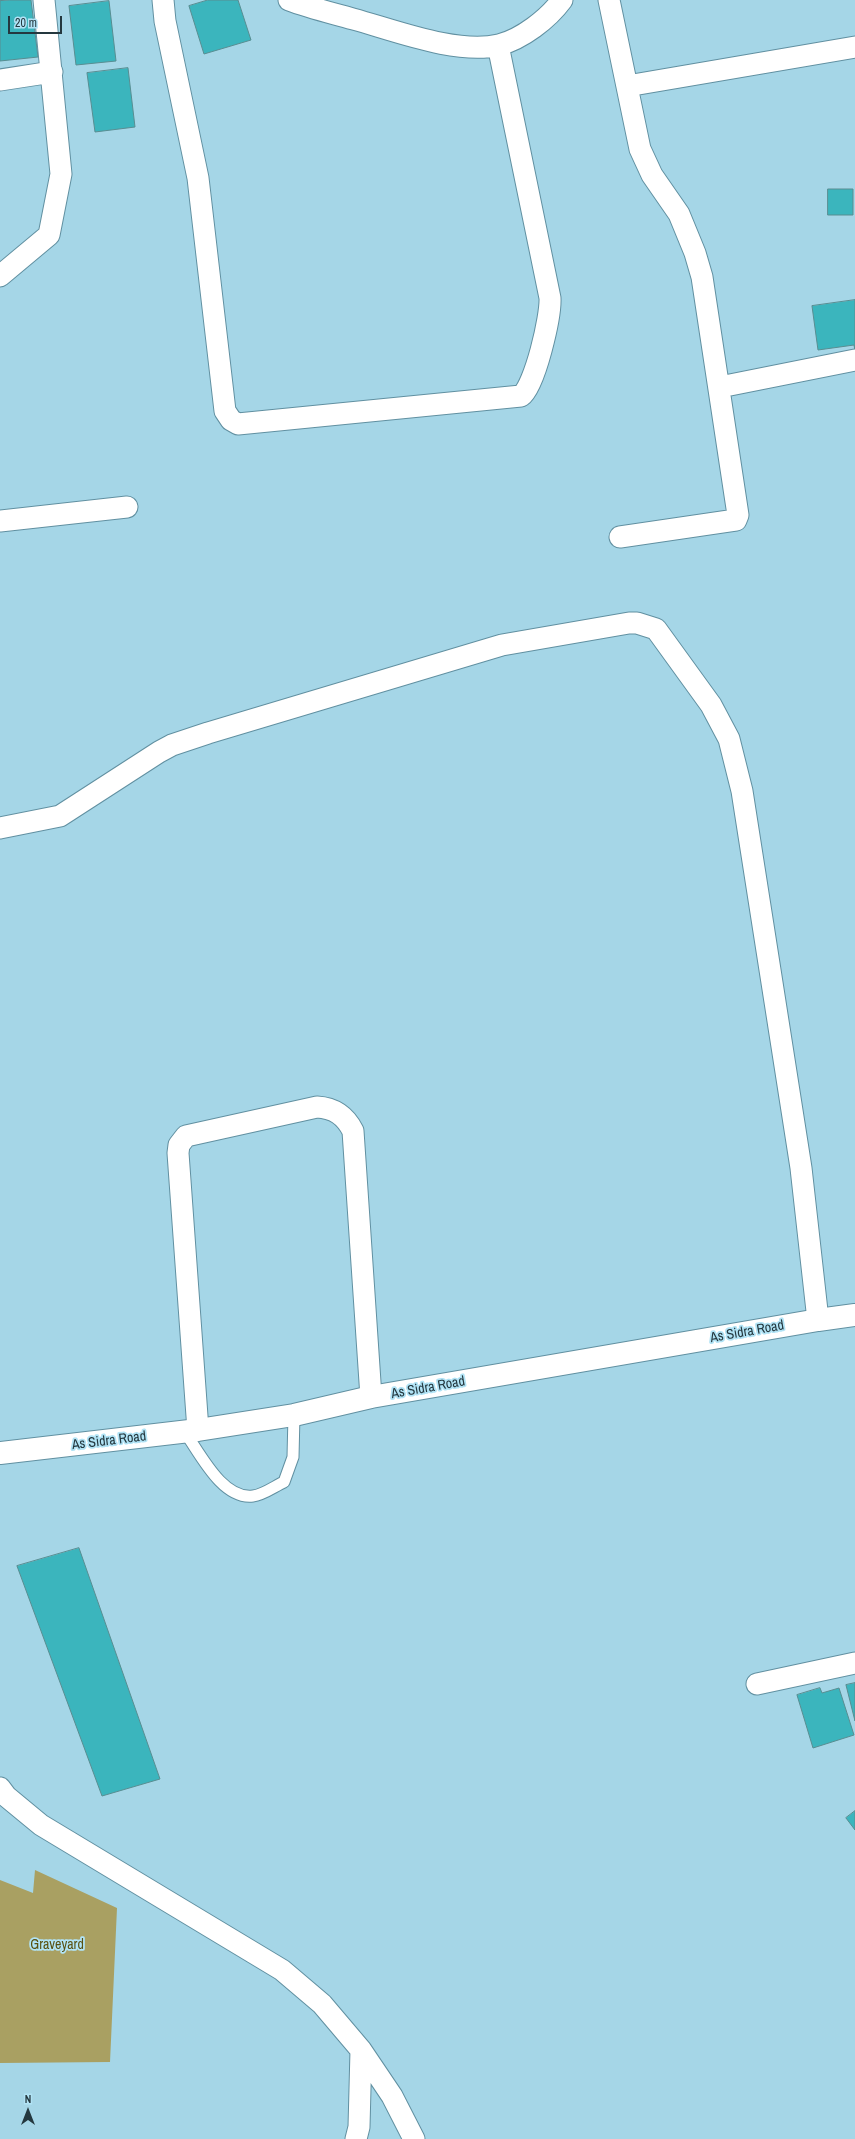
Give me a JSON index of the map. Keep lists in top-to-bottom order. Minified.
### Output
{"streets":{"main road":["As Sidra Road"]},"parks":["Graveyard"],"scale_bar":"20 m","north":"top"}
